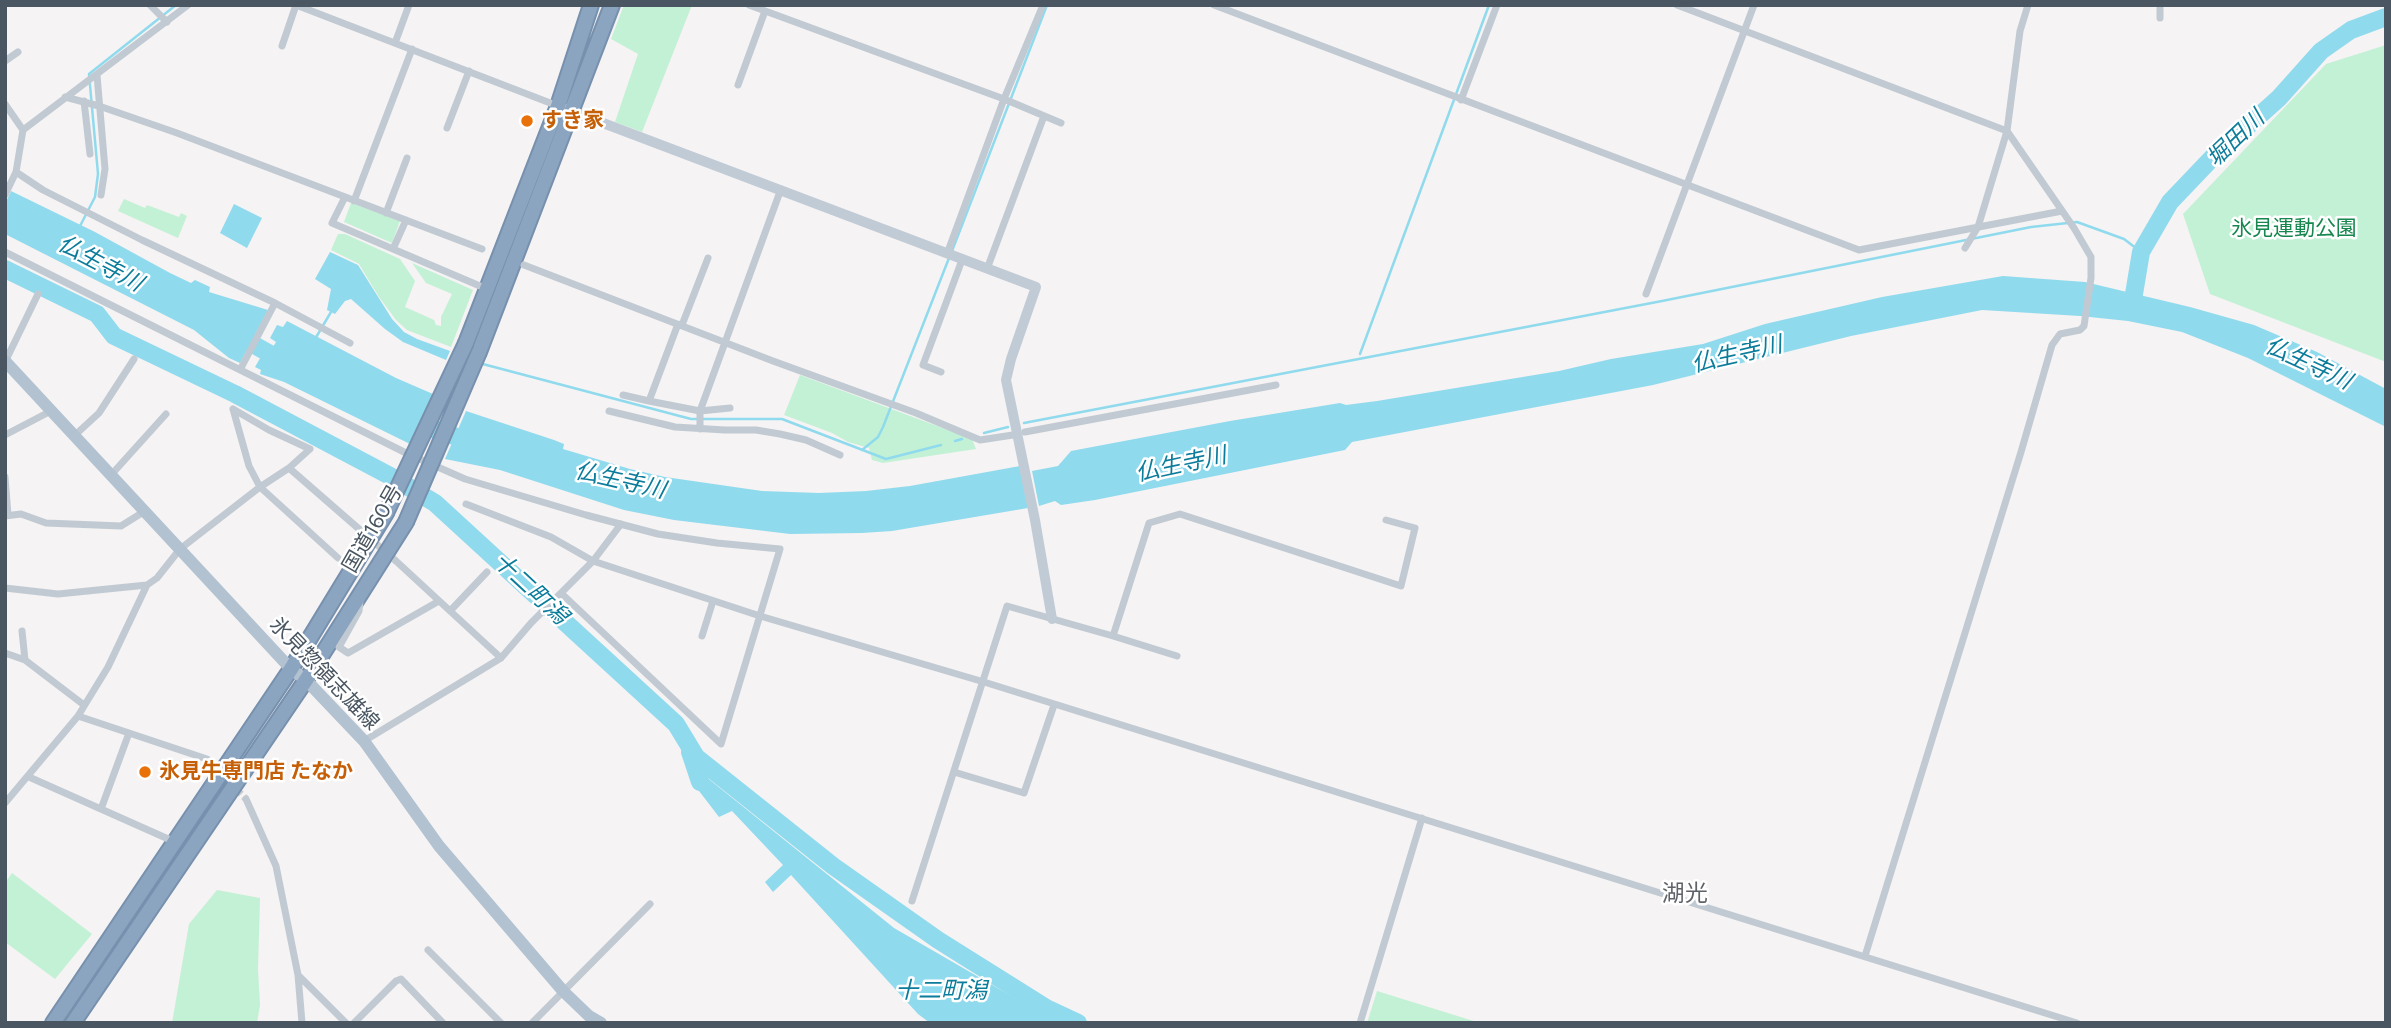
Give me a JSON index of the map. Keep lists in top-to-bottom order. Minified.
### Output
{"streets":{"highway":["国道160号"],"main road":["氷見惣領志雄線"]},"crossings":[["国道160号","氷見惣領志雄線"]],"districts":["湖光"],"water":["堀田川","仏生寺川","十二町潟"],"parks":["氷見運動公園"],"places":["すき家","氷見牛専門店 たなか"]}
